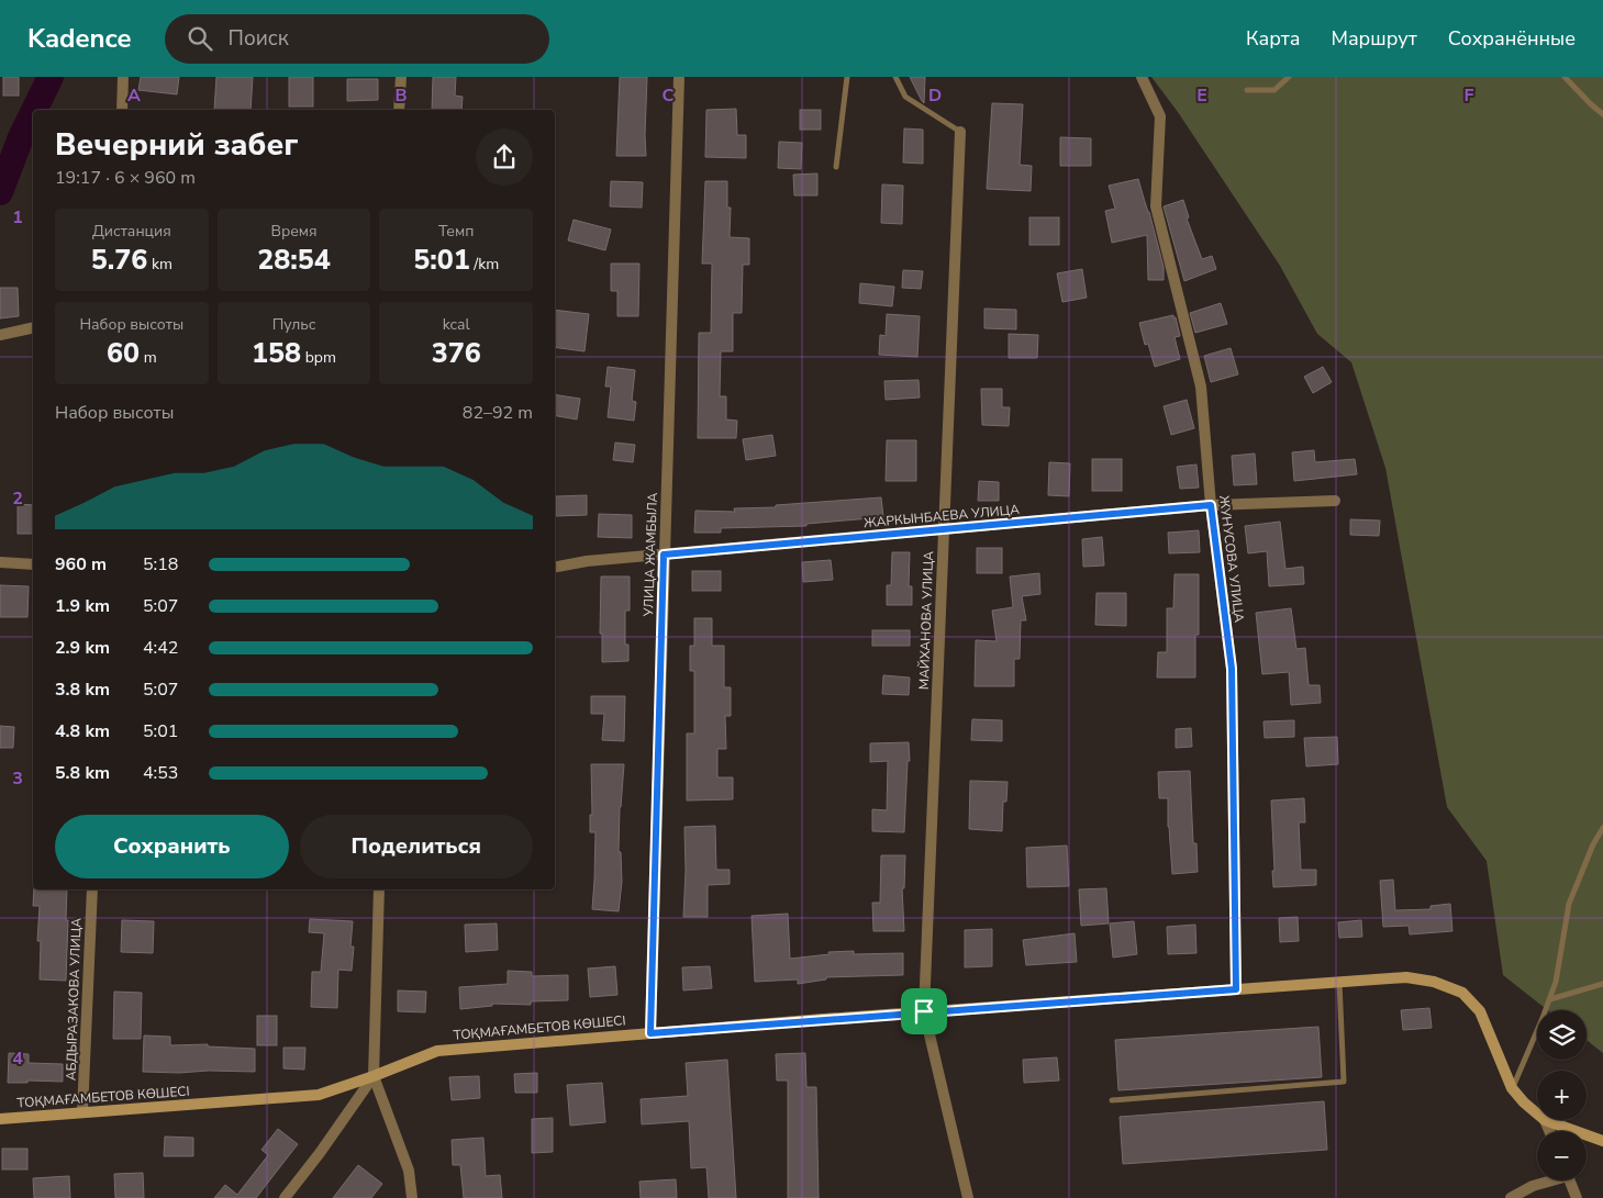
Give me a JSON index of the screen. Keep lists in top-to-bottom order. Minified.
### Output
{"streets":{"street":["ЖАРКЫНБАЕВА УЛИЦА","УЛИЦА ЖАМБЫЛА","ЖУНУСОВА УЛИЦА","МАЙХАНОВА УЛИЦА","АБДЫРАЗАКОВА УЛИЦА","ТОҚМАҒАМБЕТОВ КӨШЕСІ"]},"crossings":[["ЖАРКЫНБАЕВА УЛИЦА","УЛИЦА ЖАМБЫЛА"],["ЖАРКЫНБАЕВА УЛИЦА","ЖУНУСОВА УЛИЦА"],["ЖАРКЫНБАЕВА УЛИЦА","МАЙХАНОВА УЛИЦА"],["УЛИЦА ЖАМБЫЛА","ТОҚМАҒАМБЕТОВ КӨШЕСІ"],["ЖУНУСОВА УЛИЦА","ТОҚМАҒАМБЕТОВ КӨШЕСІ"],["МАЙХАНОВА УЛИЦА","ТОҚМАҒАМБЕТОВ КӨШЕСІ"],["АБДЫРАЗАКОВА УЛИЦА","ТОҚМАҒАМБЕТОВ КӨШЕСІ"]],"page":{"header":"Kadence","search":"Поиск","nav":["Карта","Маршрут","Сохранённые"],"heading":["Вечерний забег","19:17 · 6 × 960 m"],"stats":[["Дистанция","5.76 km"],["Время","28:54"],["Темп","5:01 /km"],["Набор высоты","60 m"],["Пульс","158 bpm"],["kcal","376"]],"chart":["Набор высоты","82–92 m"],"list":[{"name":"960 m","note":"5:18"},{"name":"1.9 km","note":"5:07"},{"name":"2.9 km","note":"4:42"},{"name":"3.8 km","note":"5:07"},{"name":"4.8 km","note":"5:01"},{"name":"5.8 km","note":"4:53"}],"buttons":["Сохранить","Поделиться"],"map_buttons":["+","−"]},"grid":{"columns":["A","B","C","D","E","F"],"rows":["1","2","3","4"]}}
